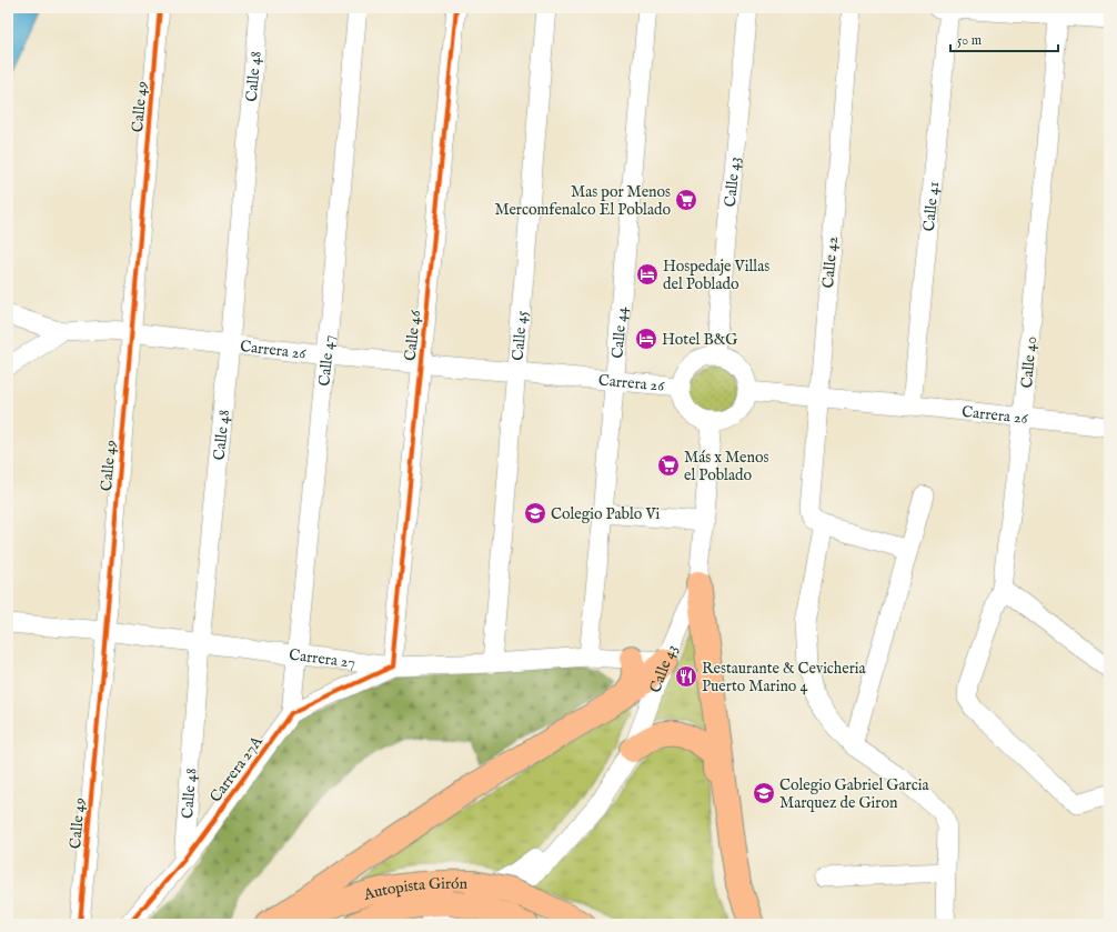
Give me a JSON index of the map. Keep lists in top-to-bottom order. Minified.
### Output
{"streets":{"highway":["Autopista Girón"],"street":["Calle 48","Calle 49","Calle 43","Calle 41","Calle 42","Calle 44","Calle 46","Calle 45","Carrera 26","Calle 47","Calle 40","Carrera 27","Carrera 27A"]},"crossings":[["Calle 48","Carrera 26"],["Calle 48","Carrera 27"],["Calle 48","Carrera 27A"],["Calle 49","Carrera 26"],["Calle 49","Carrera 27"],["Calle 43","Carrera 26"],["Calle 43","Carrera 27"],["Calle 43","Autopista Girón"],["Calle 41","Carrera 26"],["Calle 42","Carrera 26"],["Calle 44","Carrera 26"],["Calle 44","Carrera 27"],["Calle 46","Carrera 26"],["Calle 46","Carrera 27"],["Calle 46","Carrera 27A"],["Calle 45","Carrera 26"],["Calle 45","Carrera 27"],["Carrera 26","Calle 47"],["Carrera 26","Calle 40"],["Calle 47","Carrera 27"],["Calle 47","Carrera 27A"],["Carrera 27","Carrera 27A"]],"places":{"supermarket":["Mas por Menos Mercomfenalco El Poblado","Más x Menos el Poblado"],"hotel":["Hospedaje Villas del Poblado","Hotel B&G"],"school or university":["Colegio Pablo Vi","Colegio Gabriel Garcia Marquez de Giron"],"restaurant":["Restaurante & Cevicheria Puerto Marino 4"]},"scale_bar":"50 m"}
